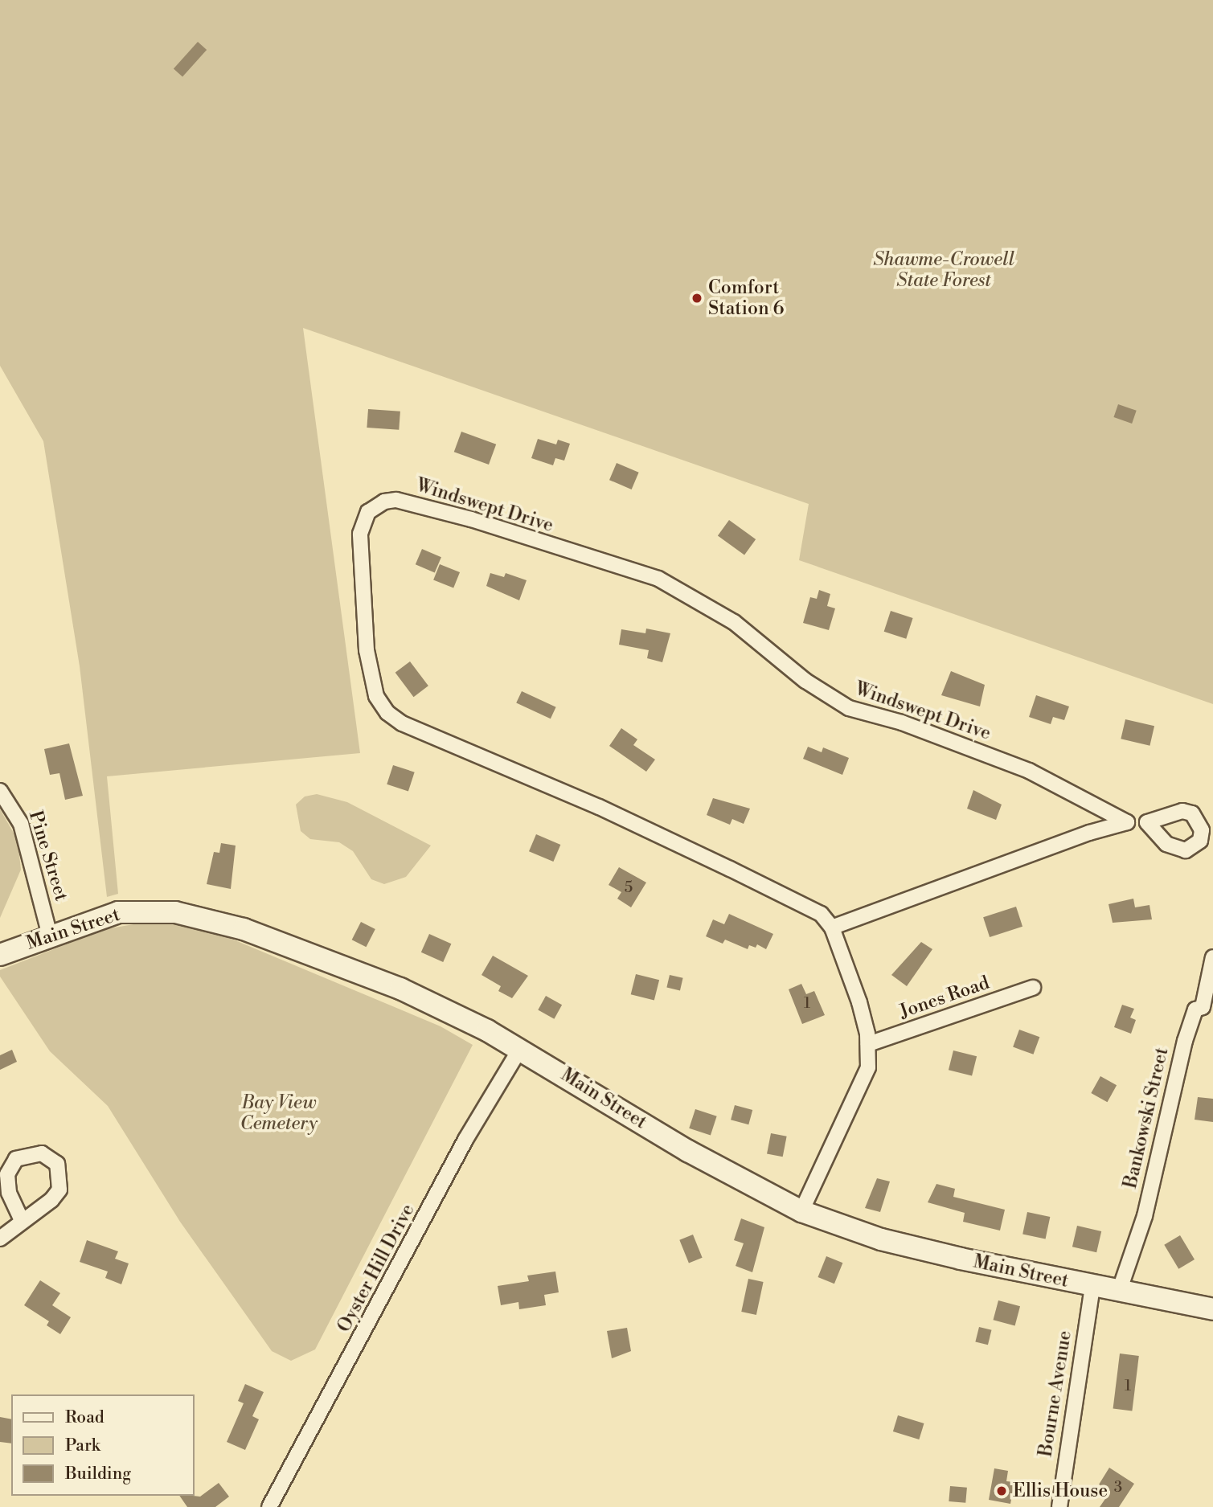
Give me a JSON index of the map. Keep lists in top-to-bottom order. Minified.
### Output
{"streets":{"main road":["Main Street"],"street":["Windswept Drive","Pine Street","Jones Road","Bankowski Street","Oyster Hill Drive","Bourne Avenue"]},"crossings":[["Windswept Drive","Main Street"],["Windswept Drive","Jones Road"],["Pine Street","Main Street"],["Main Street","Bankowski Street"],["Main Street","Oyster Hill Drive"],["Main Street","Bourne Avenue"]],"parks":["Shawme-Crowell State Forest","Bay View Cemetery"],"places":["Comfort Station 6","Ellis House"],"house_numbers":["5","1","1","3"],"legend":["Road","Park","Building"]}
